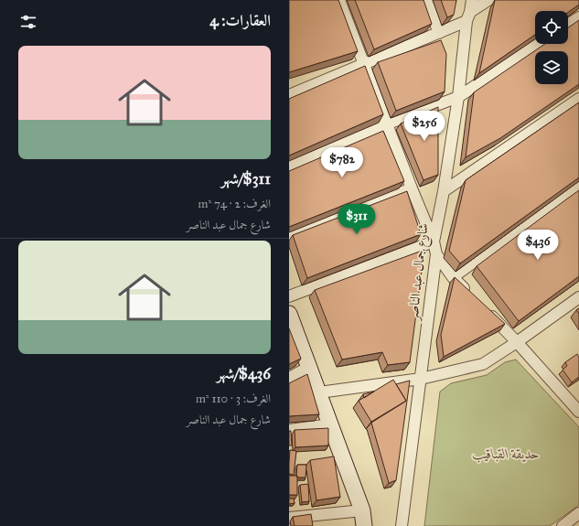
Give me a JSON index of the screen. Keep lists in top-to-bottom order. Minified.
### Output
{"streets":{"street":["شارع جمال عبد الناصر"]},"parks":["حديقة القباقيب"],"page":{"heading":"العقارات: 4","list":[{"name":"$311/شهر","note":"الغرف: 2 · 74 m² · شارع جمال عبد الناصر"},{"name":"$436/شهر","note":"الغرف: 3 · 110 m² · شارع جمال عبد الناصر"}],"price":["$256","$782","$311","$436"]}}
